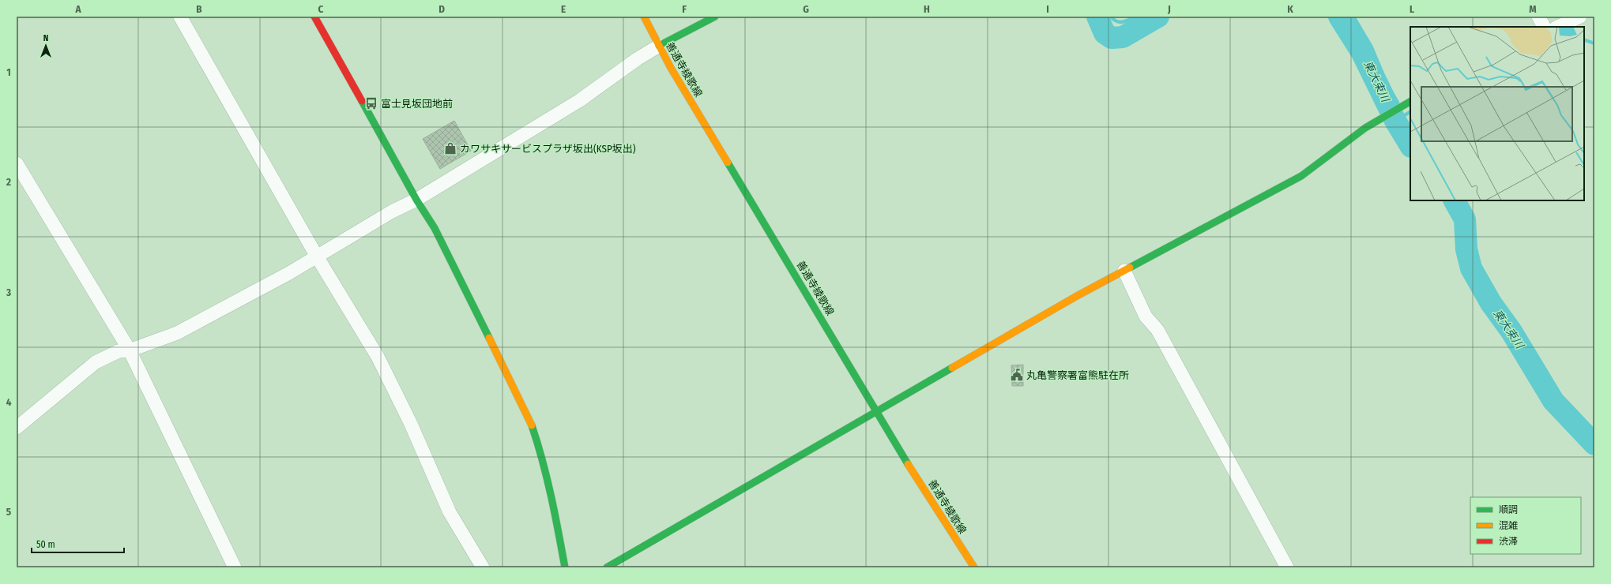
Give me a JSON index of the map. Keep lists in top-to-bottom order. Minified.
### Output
{"streets":{"street":["善通寺綾歌線"]},"water":["東大束川"],"places":{"bus stop":["富士見坂団地前"],"shop":["カワサキサービスプラザ坂出(KSP坂出)"],"public building":["丸亀警察署富熊駐在所"]},"legend":["順調","混雑","渋滞"],"scale_bar":"50 m","north":"top","grid":{"columns":["A","B","C","D","E","F","G","H","I","J","K","L","M"],"rows":["1","2","3","4","5"]}}
